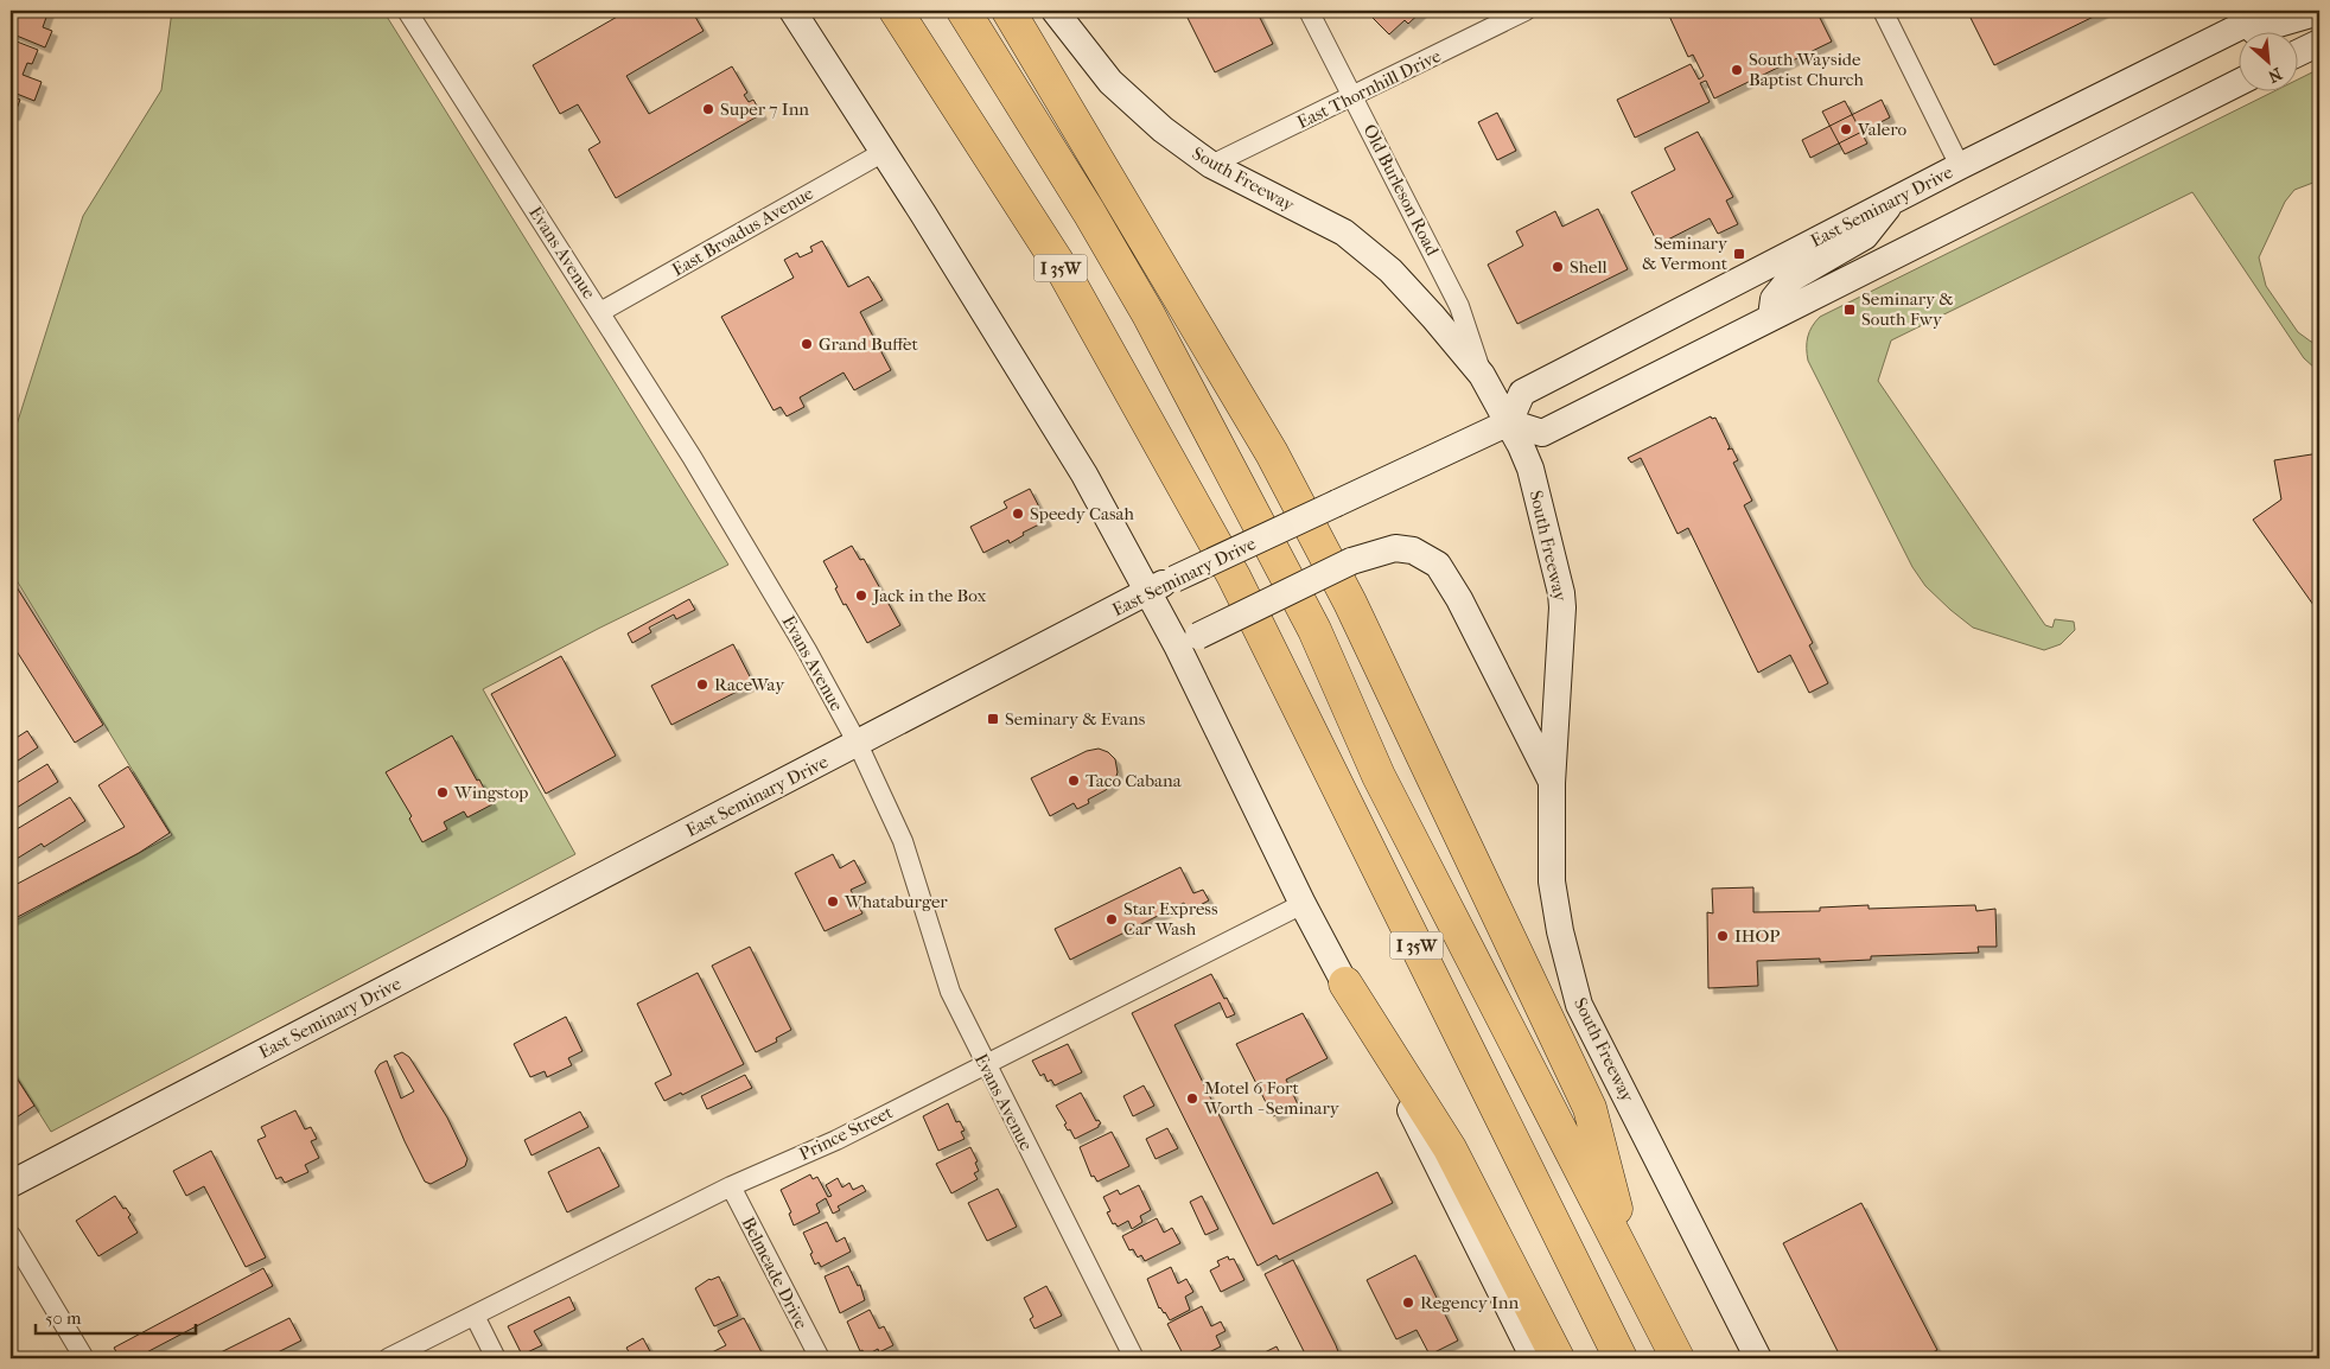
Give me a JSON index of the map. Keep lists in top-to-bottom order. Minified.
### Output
{"streets":{"highway":["I 35W"],"main road":["South Freeway","East Seminary Drive"],"street":["East Thornhill Drive","Old Burleson Road","East Broadus Avenue","Evans Avenue","Prince Street","Belmeade Drive"]},"crossings":[["East Thornhill Drive","South Freeway"],["East Thornhill Drive","Old Burleson Road"],["South Freeway","Old Burleson Road"],["South Freeway","East Seminary Drive"],["East Seminary Drive","Evans Avenue"],["East Broadus Avenue","Evans Avenue"],["Evans Avenue","Prince Street"],["Prince Street","Belmeade Drive"]],"places":{"other":["South Wayside Baptist Church","Super 7 Inn","Valero","Shell","Grand Buffet","Speedy Casah","Jack in the Box","RaceWay","Taco Cabana","Wingstop","Whataburger","Star Express Car Wash","IHOP","Motel 6 Fort Worth - Seminary","Regency Inn"],"transit":["Seminary & Vermont","Seminary & South Fwy","Seminary & Evans"]},"scale_bar":"50 m","north":"bottom right"}
